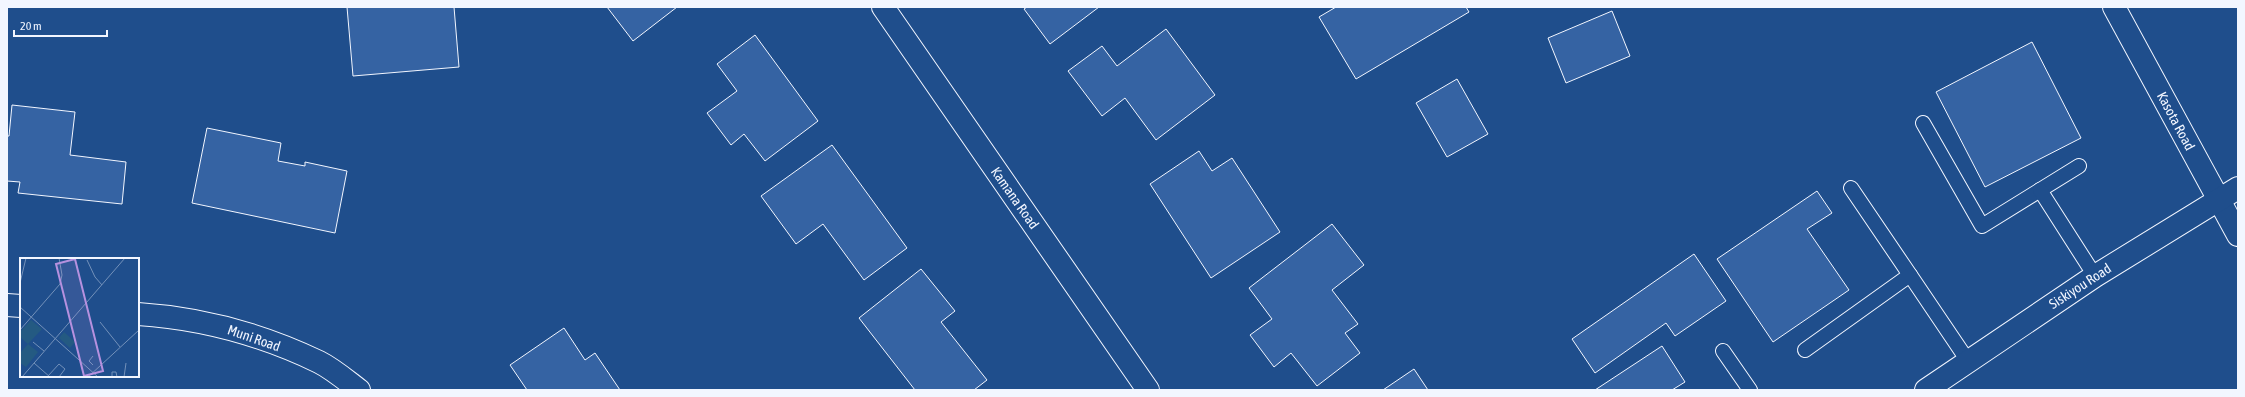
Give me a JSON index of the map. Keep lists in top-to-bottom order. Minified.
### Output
{"streets":{"street":["Kasota Road","Kamana Road","Siskiyou Road","Muni Road"]},"crossings":[["Kasota Road","Siskiyou Road"]],"scale_bar":"20 m"}
